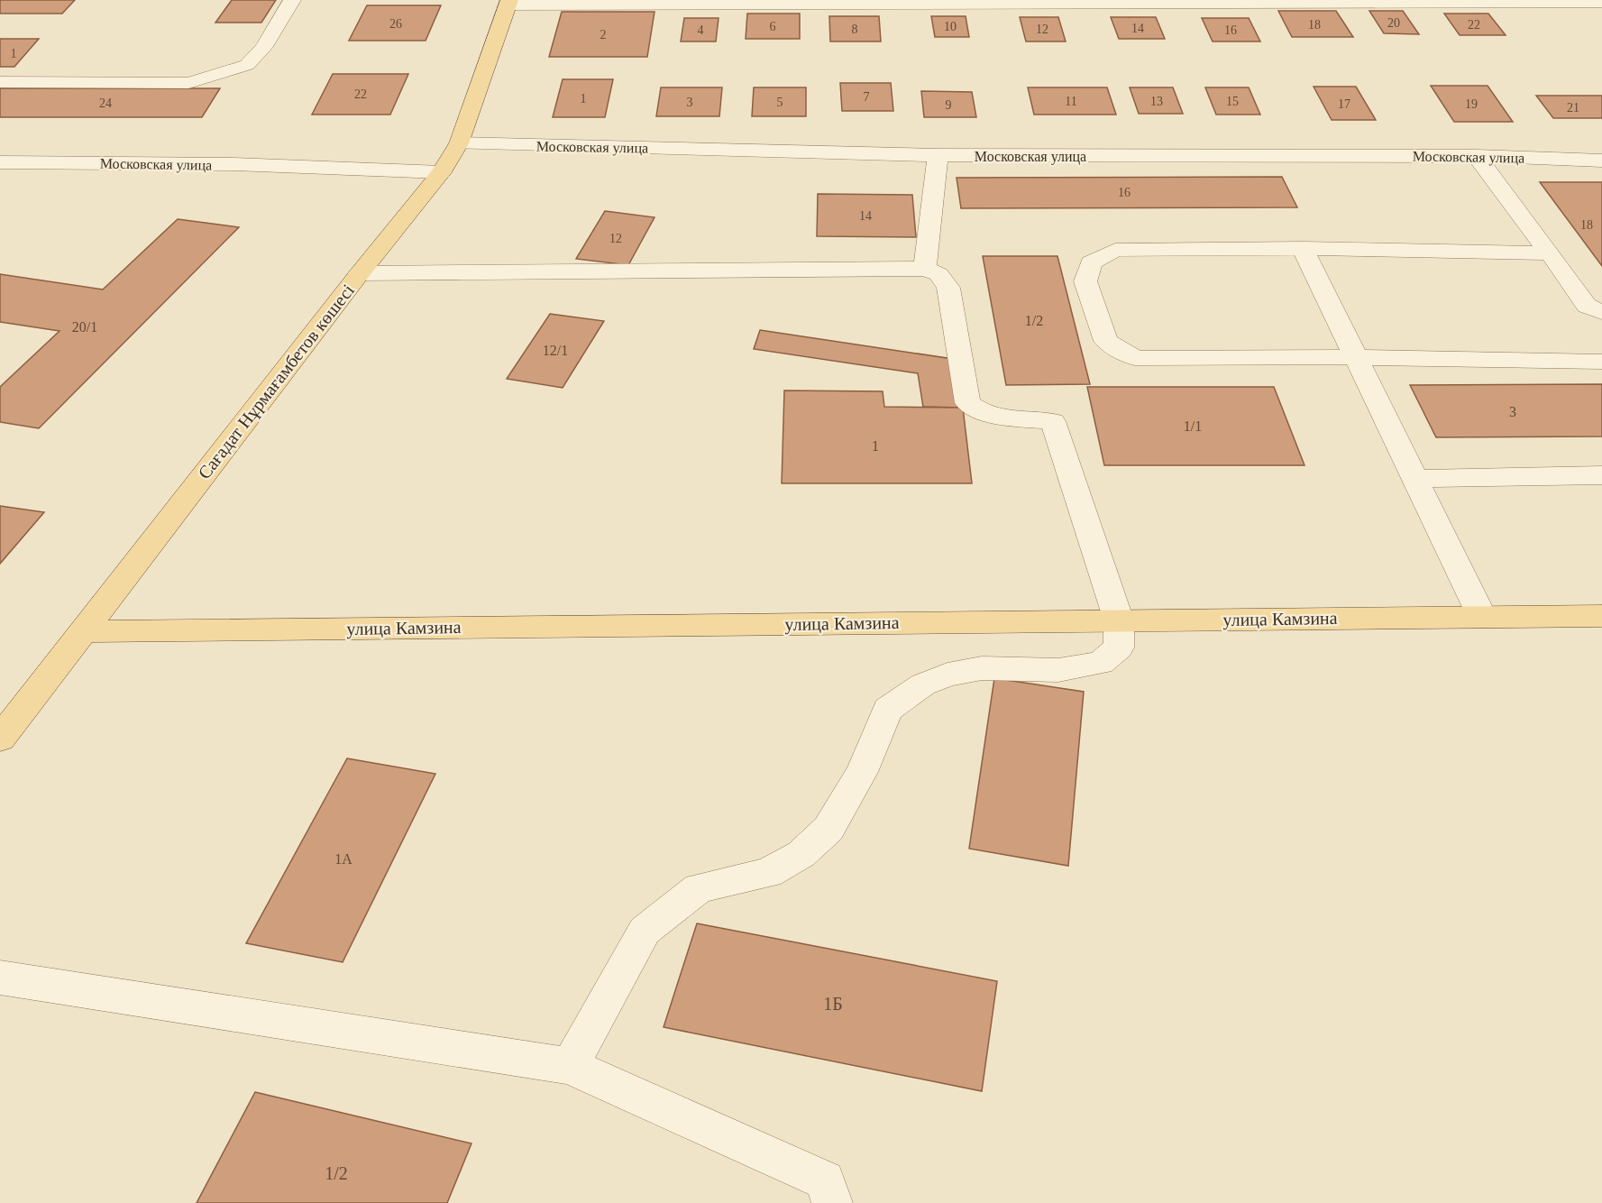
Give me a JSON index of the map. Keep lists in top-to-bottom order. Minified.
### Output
{"streets":{"main road":["Сағадат Нұрмағамбетов көшесі","улица Камзина"],"street":["Московская улица"]},"crossings":[["Московская улица","Сағадат Нұрмағамбетов көшесі"],["Сағадат Нұрмағамбетов көшесі","улица Камзина"]],"house_numbers":["20","26","18","22","6","10","14","8","12","4","16","2","1","22","7","1","11","13","15","3","5","24","17","19","9","21","16","14","18","12","1/2","20/1","12/1","3","1/1","1","1А","1Б","1/2"]}
